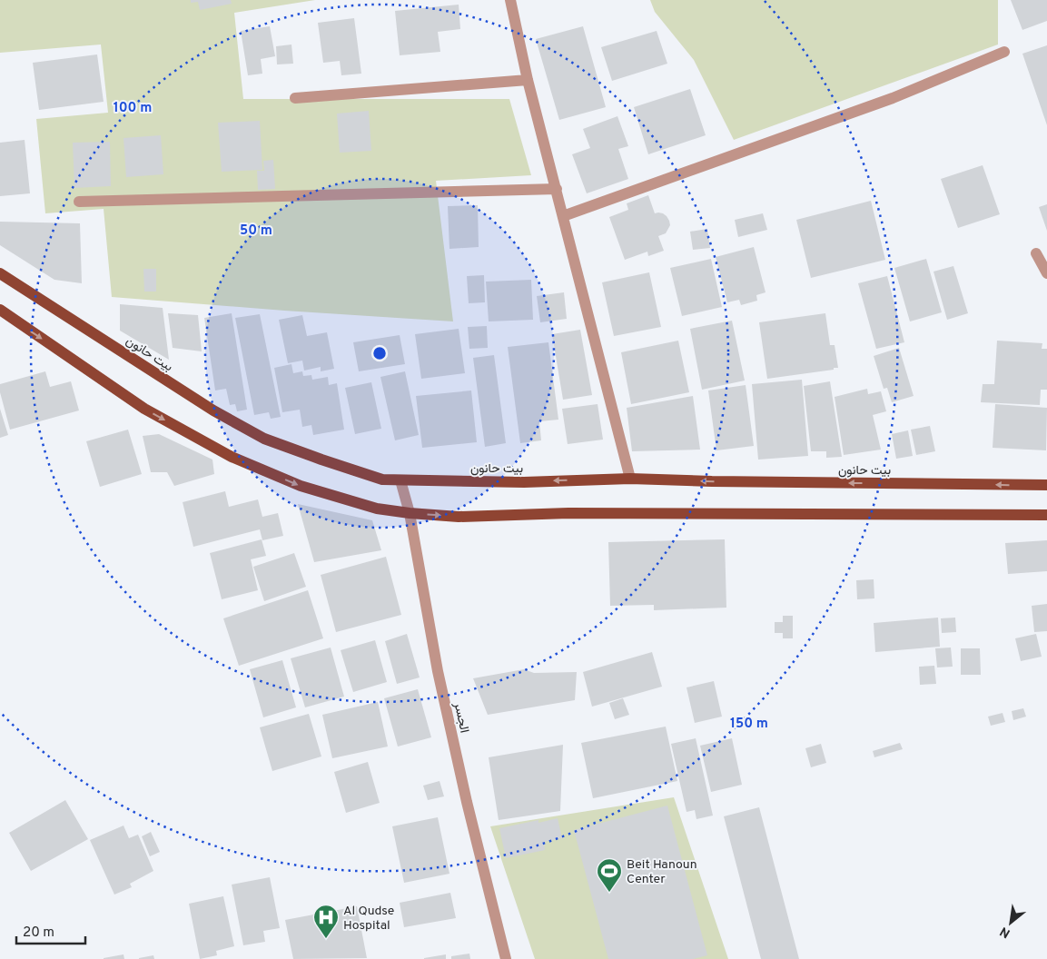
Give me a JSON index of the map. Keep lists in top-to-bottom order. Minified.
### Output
{"streets":{"main road":["بيت حانون"],"street":["الجسر"]},"crossings":[["بيت حانون","الجسر"]],"places":{"sports":["Beit Hanoun Center"],"hospital":["Al Qudse Hospital"]},"scale_bar":"20 m","north":"bottom left","rings":["100 m","50 m","150 m"]}
